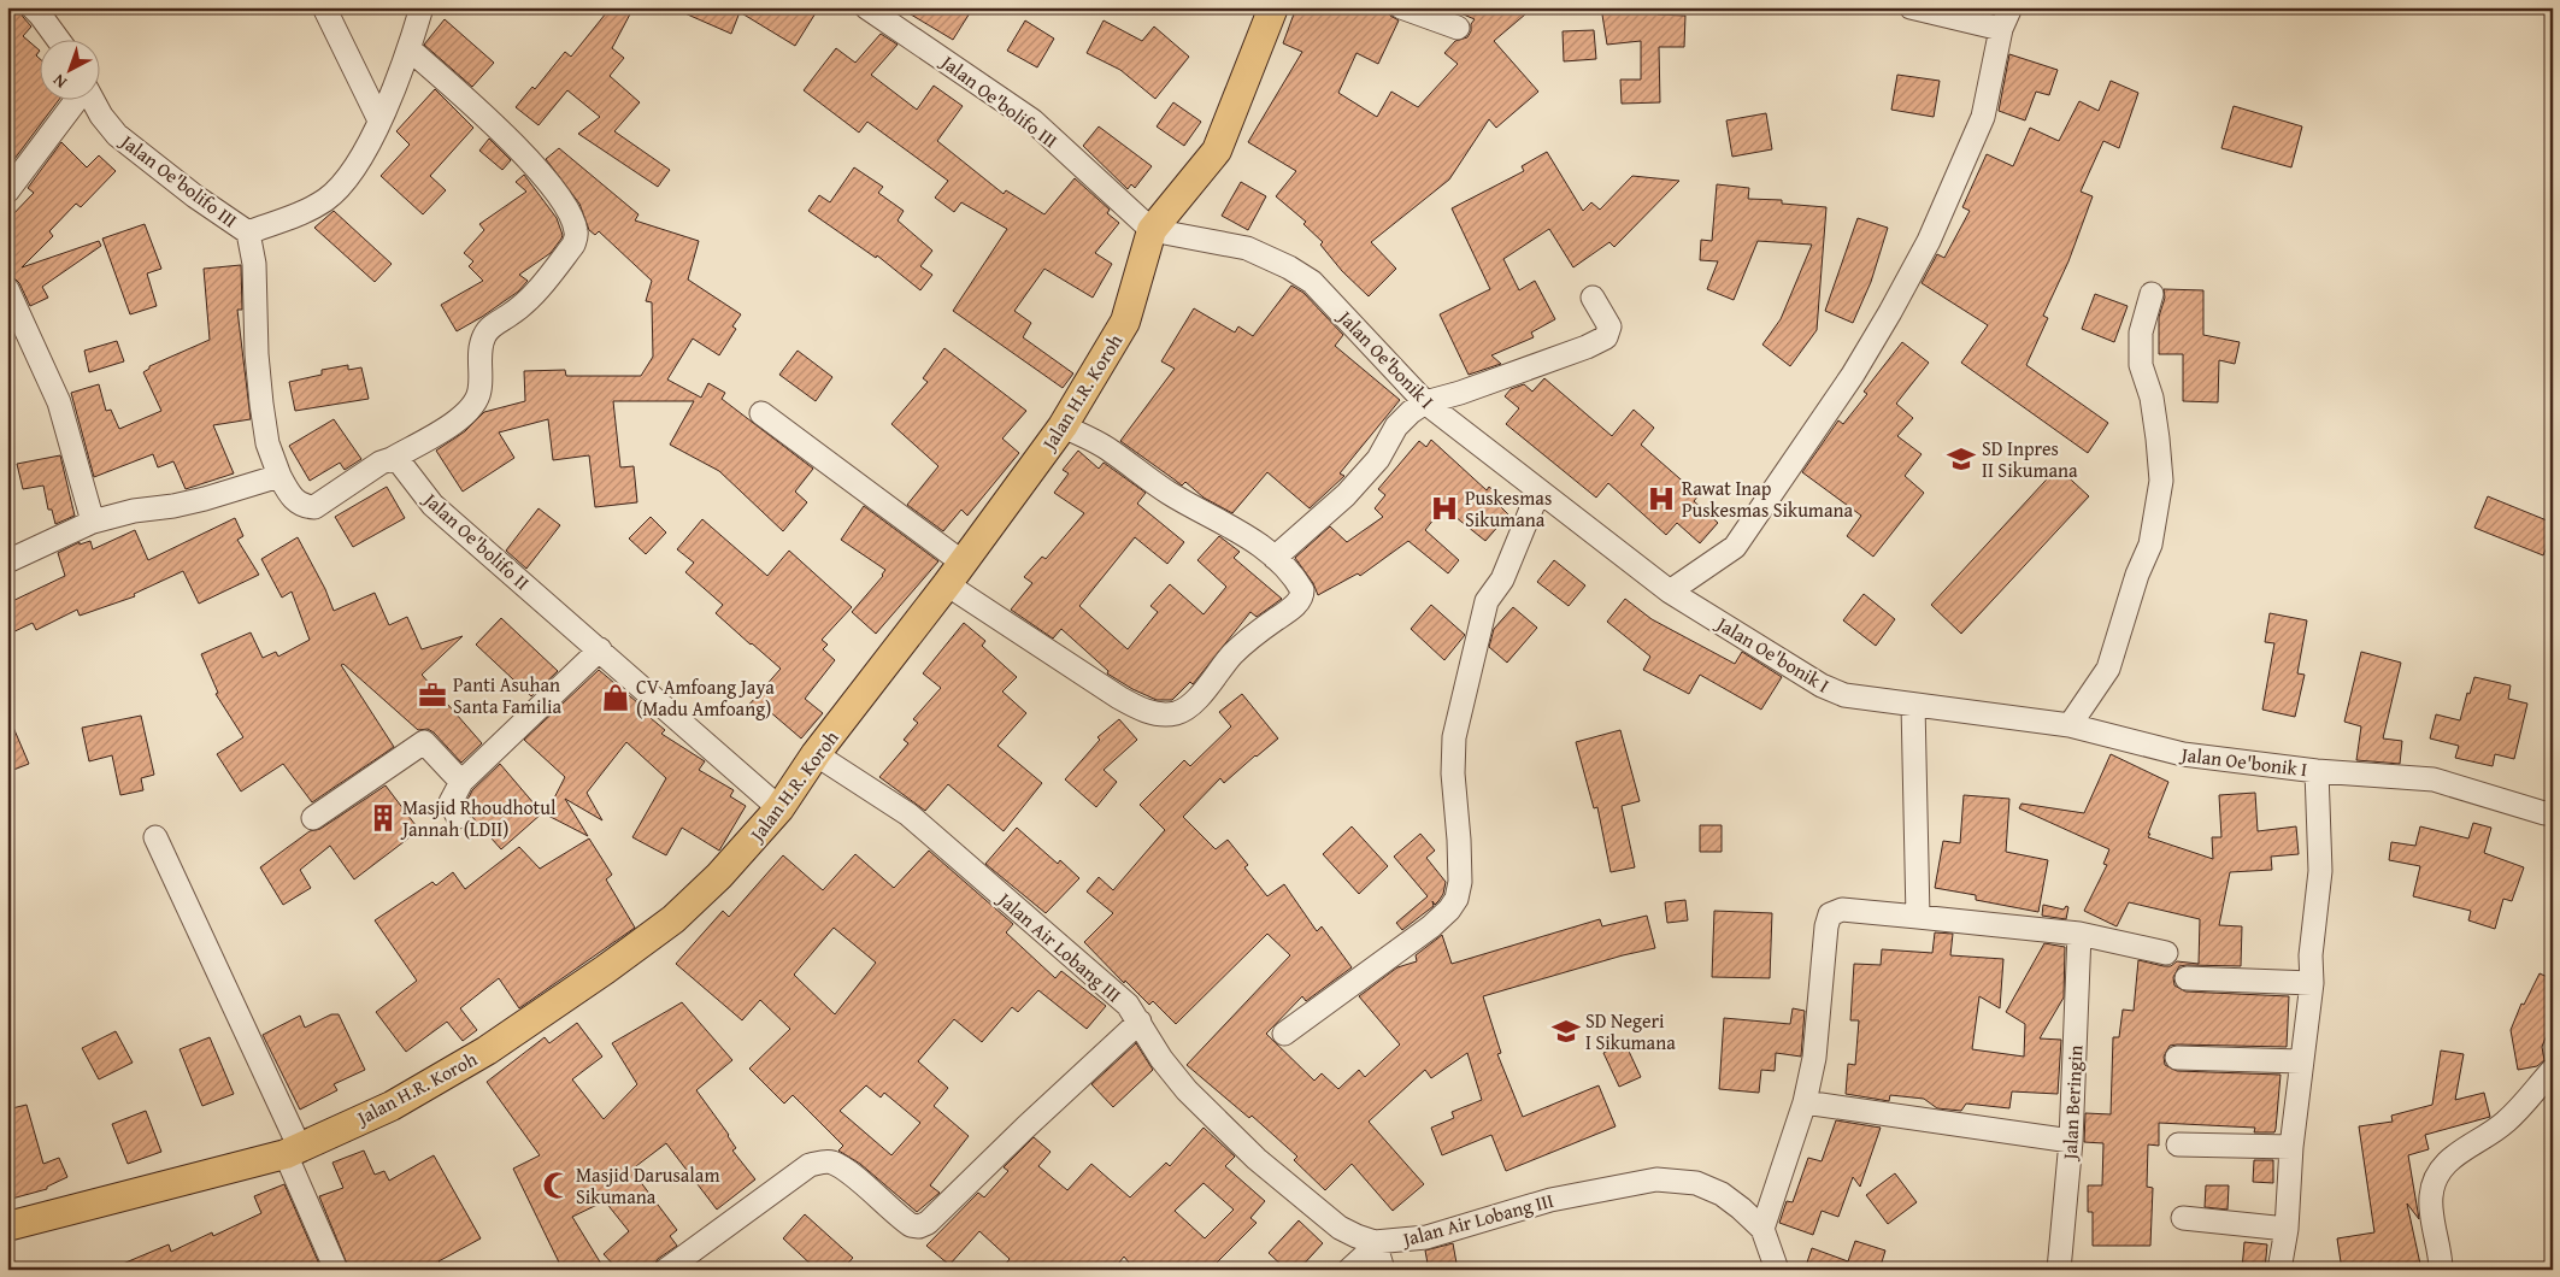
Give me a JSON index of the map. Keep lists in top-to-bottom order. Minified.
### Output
{"streets":{"main road":["Jalan H.R. Koroh"],"street":["Jalan Oe'bolifo III","Jalan Oe'bonik I","Jalan Oe'bolifo II","Jalan Air Lobang III","Jalan Beringin"]},"crossings":[["Jalan Oe'bolifo III","Jalan Oe'bonik I"],["Jalan Oe'bolifo III","Jalan H.R. Koroh"],["Jalan Oe'bonik I","Jalan H.R. Koroh"],["Jalan H.R. Koroh","Jalan Oe'bolifo II"],["Jalan H.R. Koroh","Jalan Air Lobang III"]],"places":{"school or university":["SD Inpres II Sikumana","SD Negeri I Sikumana"],"hospital":["Rawat Inap Puskesmas Sikumana","Puskesmas Sikumana"],"office":["Panti Asuhan Santa Familia"],"shop":["CV Amfoang Jaya (Madu Amfoang)"],"building":["Masjid Rhoudhotul Jannah (LDII)"],"mosque":["Masjid Darusalam Sikumana"]},"north":"bottom left"}
